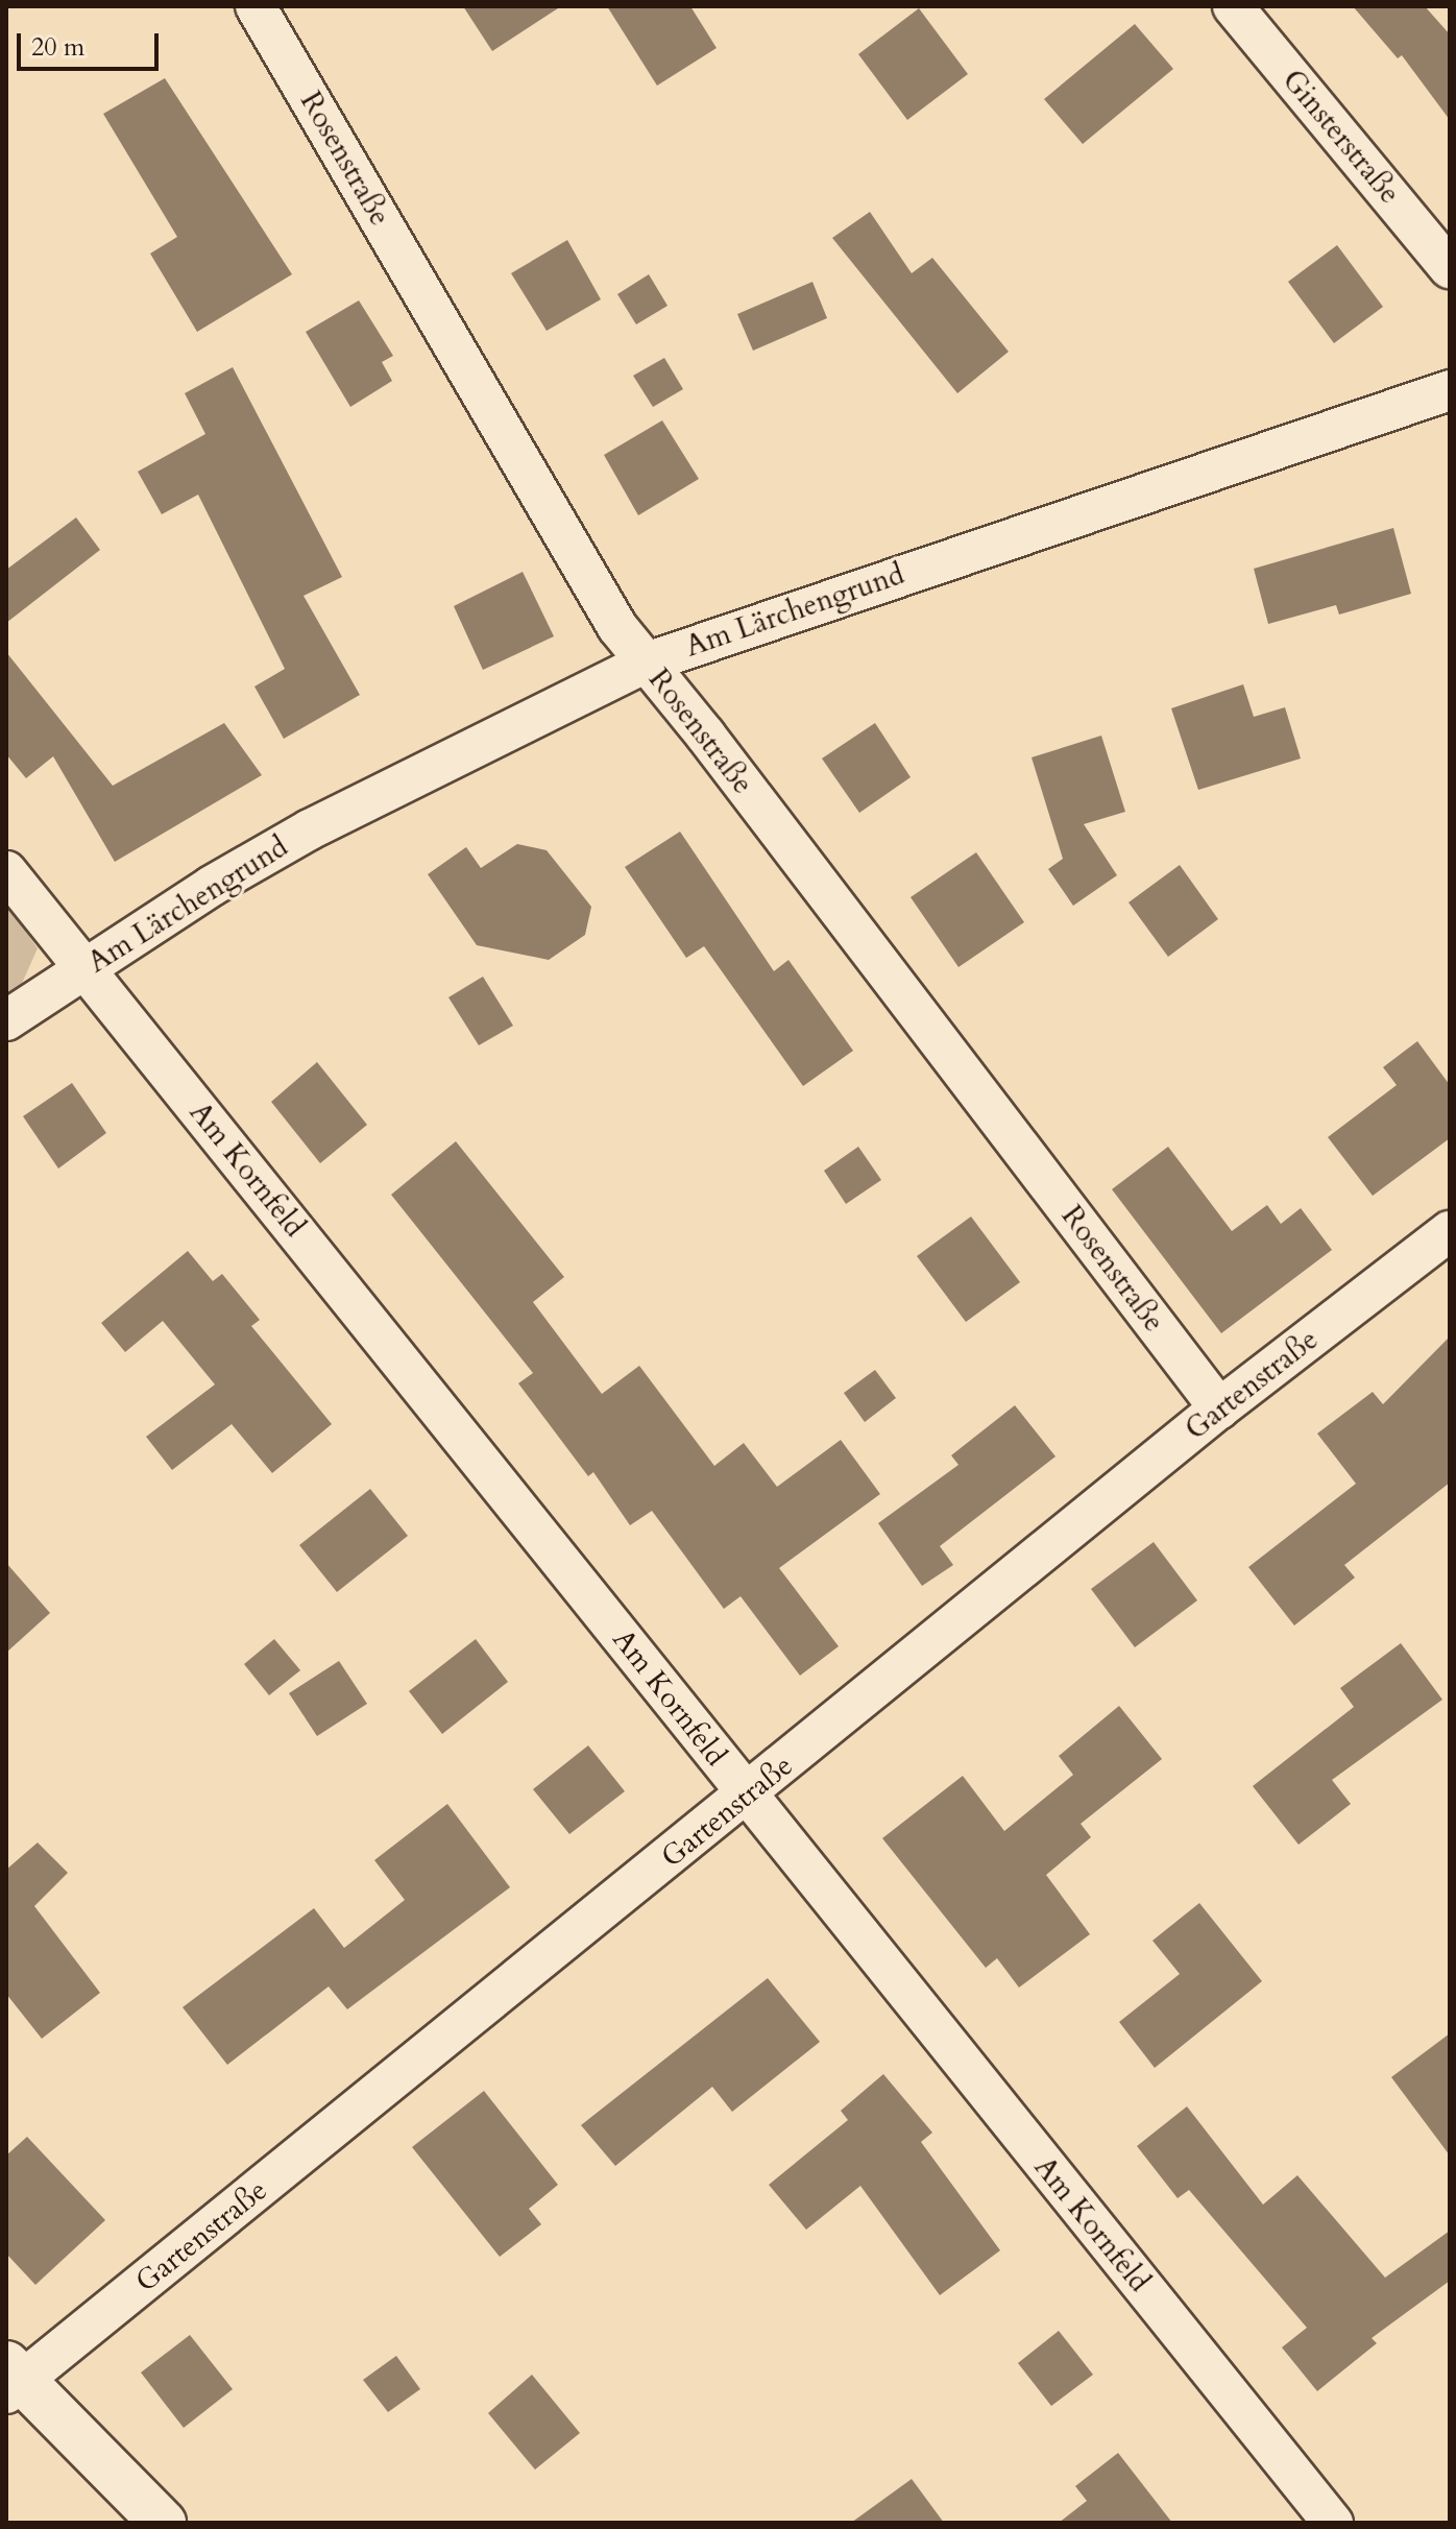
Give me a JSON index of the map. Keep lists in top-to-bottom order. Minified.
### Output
{"streets":{"street":["Ginsterstraße","Rosenstraße","Am Lärchengrund","Am Kornfeld","Gartenstraße"]},"crossings":[["Rosenstraße","Am Lärchengrund"],["Rosenstraße","Gartenstraße"],["Am Lärchengrund","Am Kornfeld"],["Am Kornfeld","Gartenstraße"]],"scale_bar":"20 m"}
